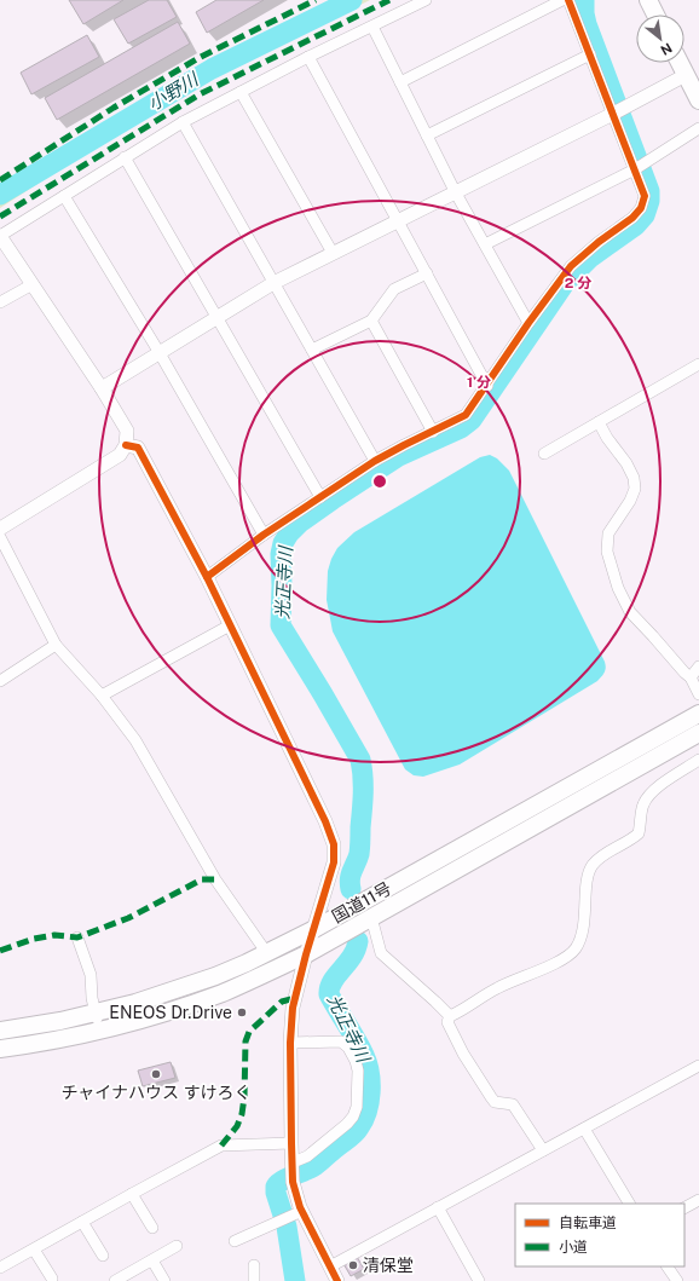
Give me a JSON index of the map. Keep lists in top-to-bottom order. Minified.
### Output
{"streets":{"main road":["国道11号"]},"water":["小野川","光正寺川"],"places":["ENEOS Dr.Drive","チャイナハウス すけろく","清保堂"],"legend":["自転車道","小道"],"north":"bottom right","rings":["2 分","1 分"]}
